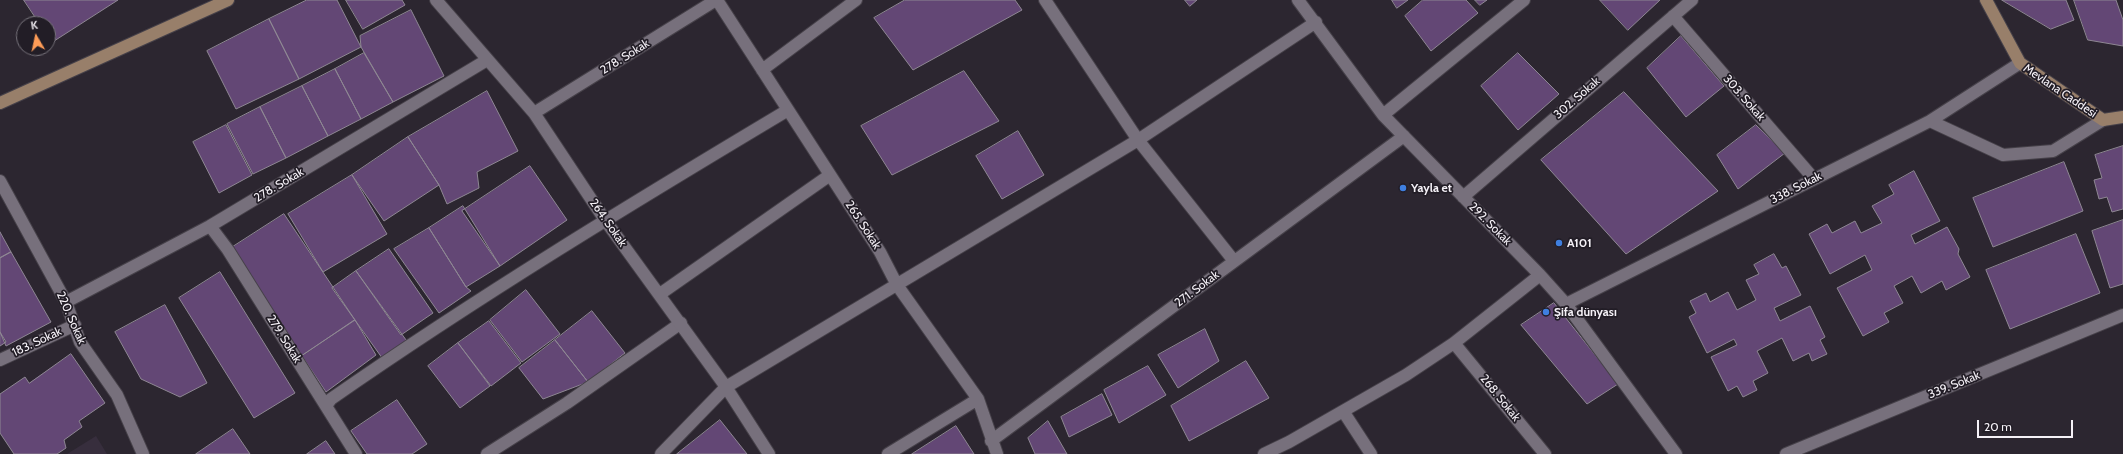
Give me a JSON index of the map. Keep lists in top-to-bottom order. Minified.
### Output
{"streets":{"street":["278. Sokak","Mevlana Caddesi","302. Sokak","303. Sokak","338. Sokak","264. Sokak","292. Sokak","265. Sokak","271. Sokak","220. Sokak","279. Sokak","183. Sokak","339. Sokak","268. Sokak"]},"crossings":[["278. Sokak","264. Sokak"],["278. Sokak","265. Sokak"],["278. Sokak","220. Sokak"],["278. Sokak","279. Sokak"],["Mevlana Caddesi","338. Sokak"],["302. Sokak","303. Sokak"],["302. Sokak","292. Sokak"],["303. Sokak","338. Sokak"],["338. Sokak","292. Sokak"],["292. Sokak","271. Sokak"],["265. Sokak","271. Sokak"],["220. Sokak","183. Sokak"]],"places":["Yayla et","A101","Şifa dünyası"],"scale_bar":"20 m","north":"top"}
